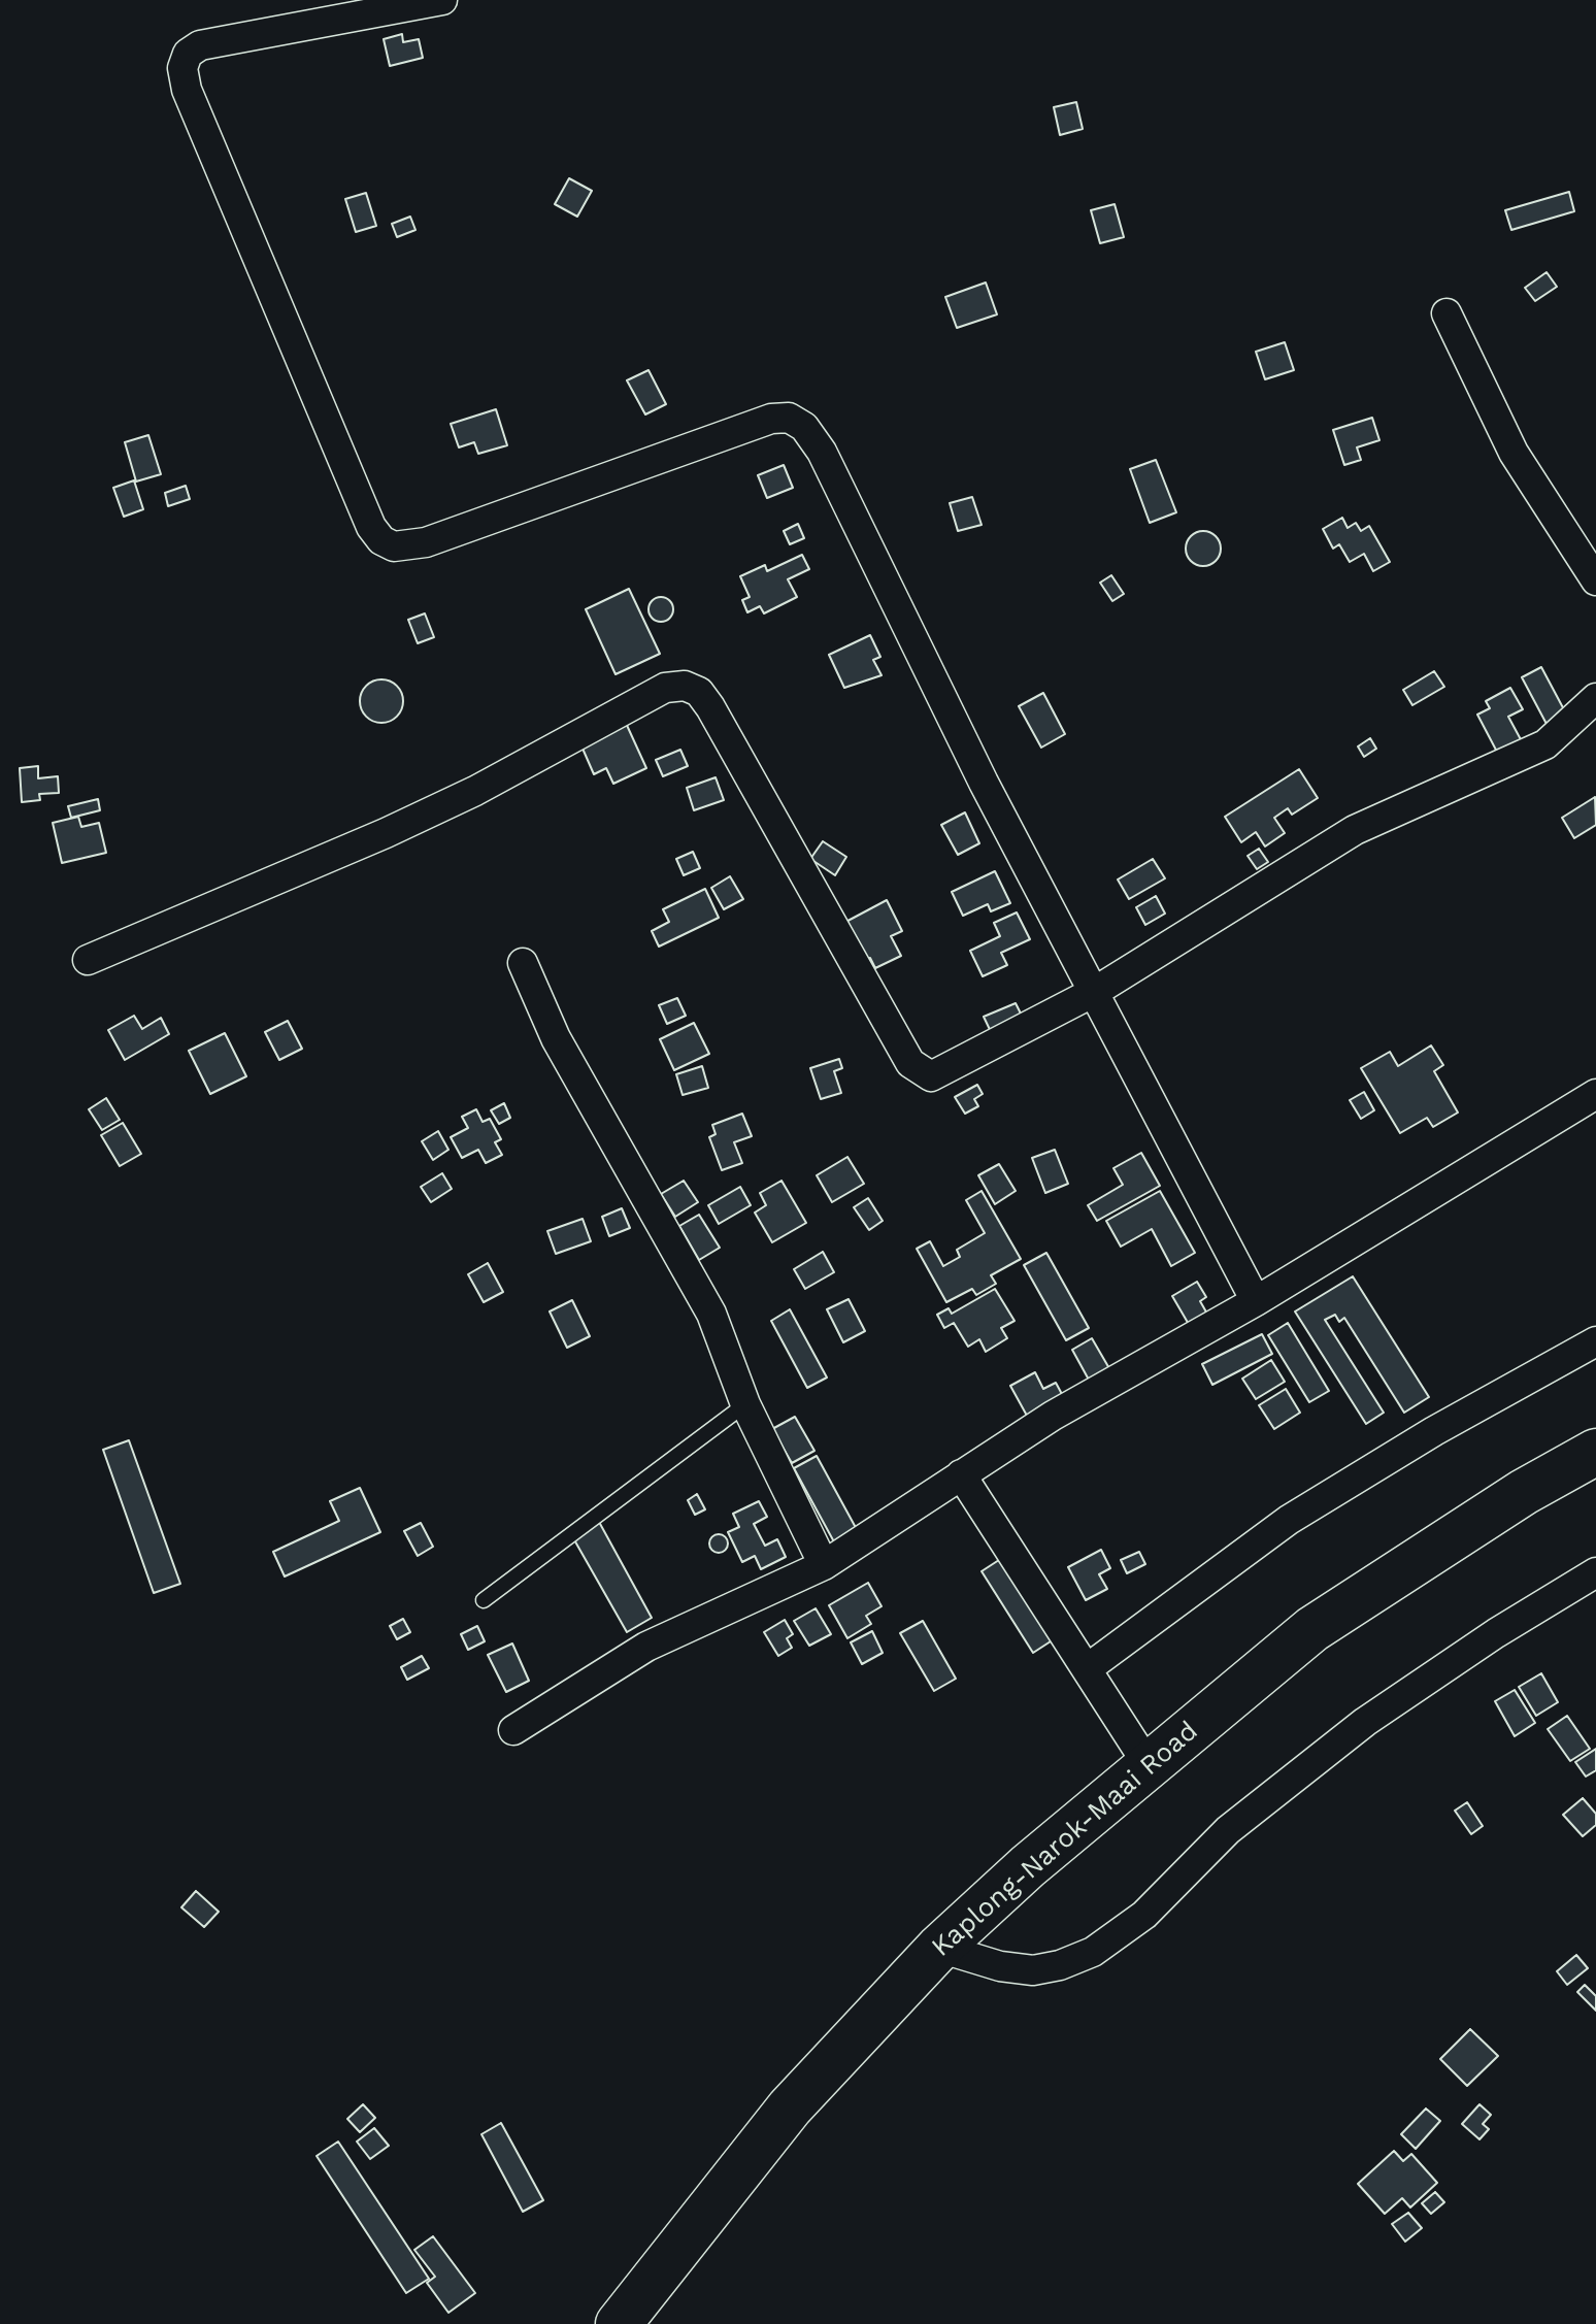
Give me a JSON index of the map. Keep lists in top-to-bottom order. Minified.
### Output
{"streets":{"highway":["Kaplong-Narok-Maai Road"]}}
